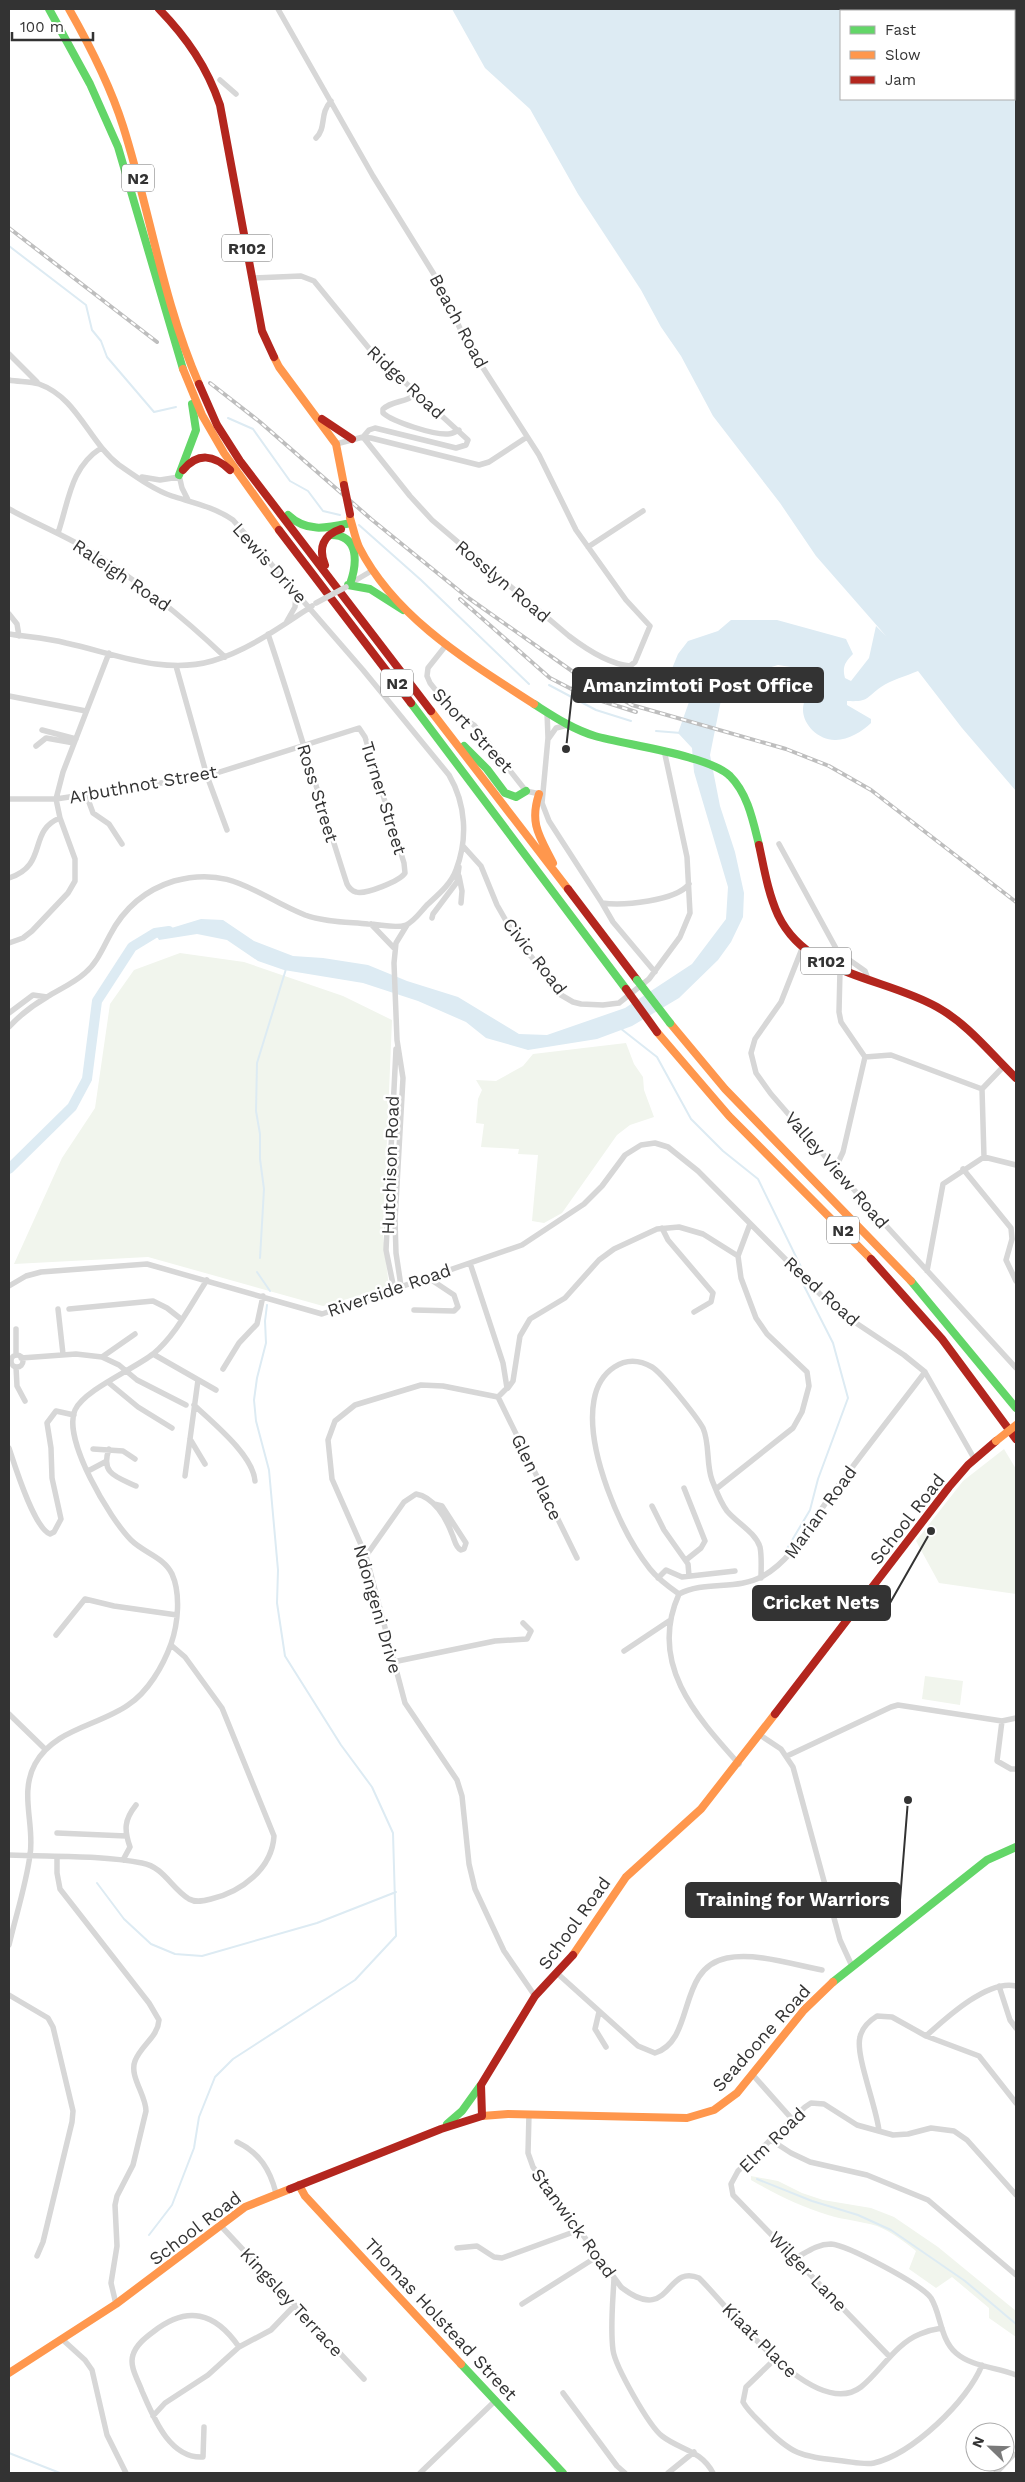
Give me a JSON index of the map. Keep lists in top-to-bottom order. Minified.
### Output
{"streets":{"main road":["N2","R102","School Road","Seadoone Road","Thomas Holstead Street"],"street":["Beach Road","Ridge Road","Lewis Drive","Raleigh Road","Rosslyn Road","Short Street","Arbuthnot Street","Ross Street","Turner Street","Civic Road","Hutchison Road","Valley View Road","Riverside Road","Reed Road","Glen Place","Marian Road","Ndongeni Drive","Elm Road","Stanwick Road","Wilger Lane","Kingsley Terrace","Kiaat Place"]},"crossings":[["R102","Ridge Road"],["R102","Short Street"],["R102","Civic Road"],["R102","Valley View Road"],["Beach Road","Rosslyn Road"],["Ridge Road","Rosslyn Road"],["Lewis Drive","Civic Road"],["Arbuthnot Street","Ross Street"],["Arbuthnot Street","Turner Street"],["Ross Street","Turner Street"],["Hutchison Road","Riverside Road"],["Riverside Road","Reed Road"],["Reed Road","Marian Road"],["Reed Road","School Road"],["Glen Place","Ndongeni Drive"],["School Road","Ndongeni Drive"],["School Road","Seadoone Road"],["School Road","Kingsley Terrace"],["School Road","Thomas Holstead Street"],["Seadoone Road","Stanwick Road"],["Elm Road","Wilger Lane"],["Stanwick Road","Kiaat Place"],["Wilger Lane","Kiaat Place"]],"places":["Amanzimtoti Post Office","Cricket Nets","Training for Warriors"],"legend":["Fast","Slow","Jam"],"scale_bar":"100 m","north":"top left"}
